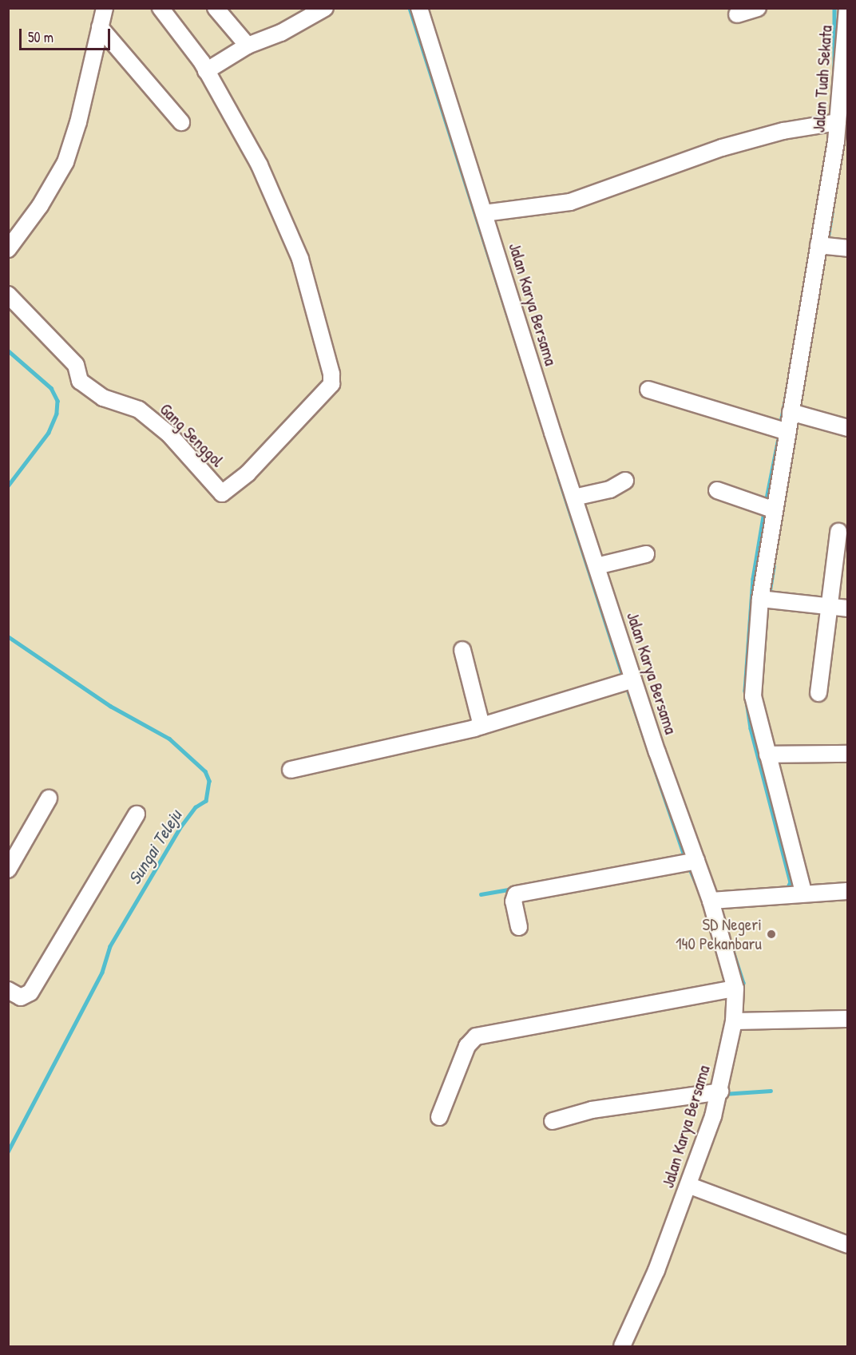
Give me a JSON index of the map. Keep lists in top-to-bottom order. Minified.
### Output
{"streets":{"street":["Jalan Tuah Sekata","Jalan Karya Bersama","Gang Senggol"]},"water":["Sungai Teleju"],"places":["SD Negeri 140 Pekanbaru"],"scale_bar":"50 m"}
